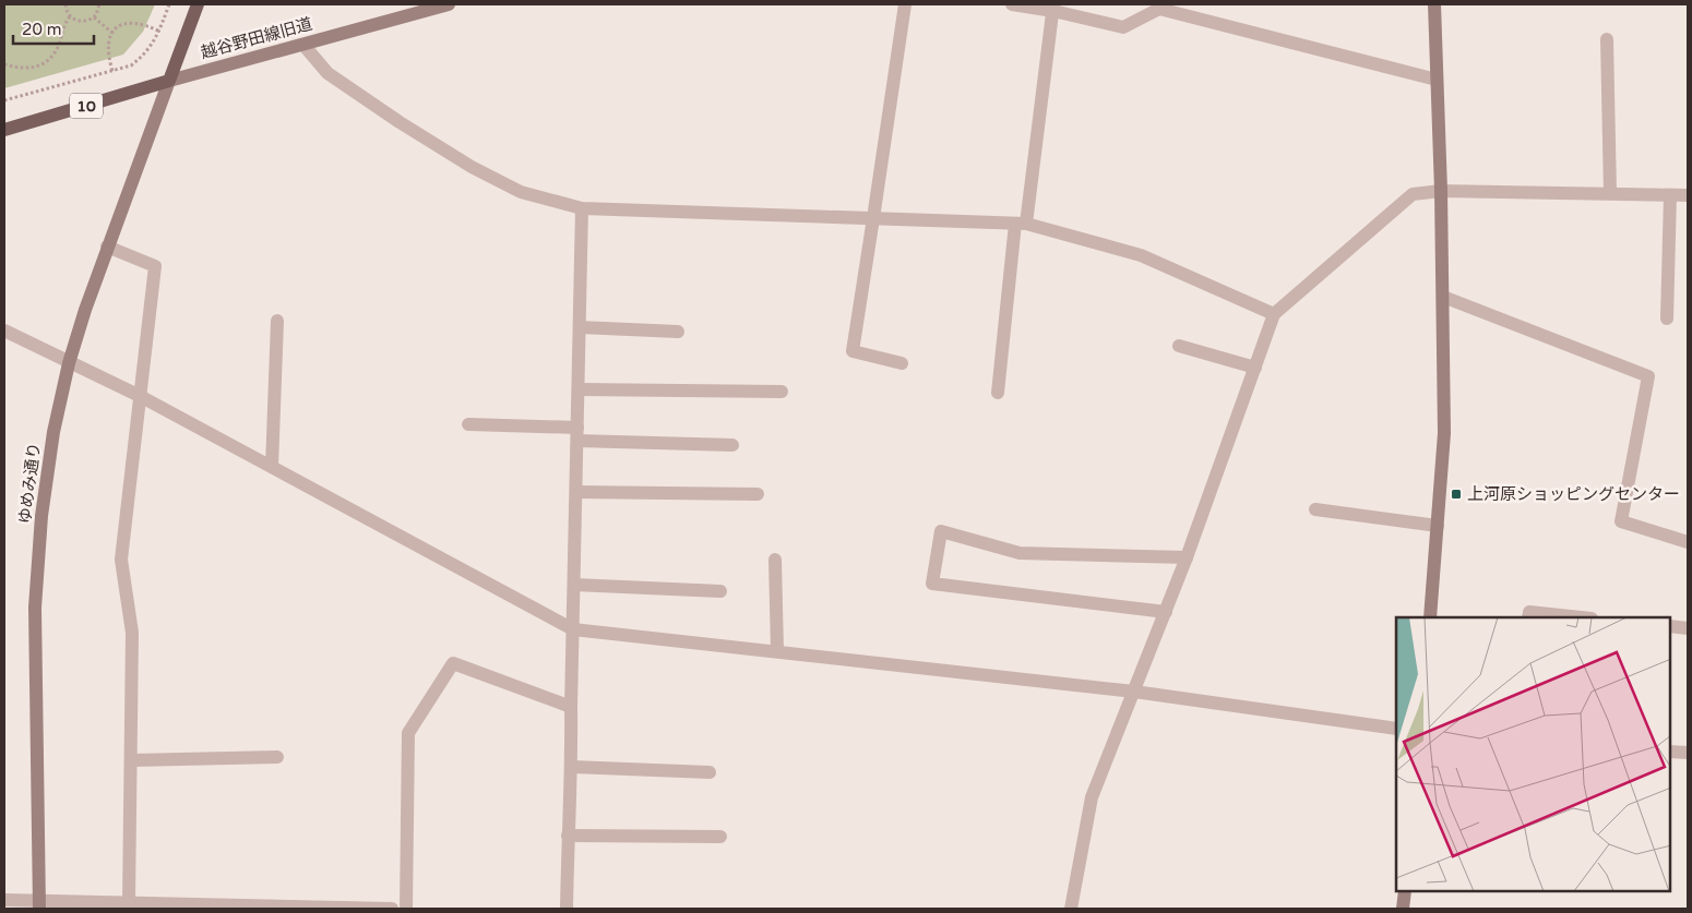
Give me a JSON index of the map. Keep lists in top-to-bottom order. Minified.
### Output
{"streets":{"main road":["10"],"street":["越谷野田線旧道","ゆめみ通り"]},"crossings":[["越谷野田線旧道","10"],["越谷野田線旧道","ゆめみ通り"],["10","ゆめみ通り"]],"places":{"transit":["上河原ショッピングセンター"]},"scale_bar":"20 m"}
